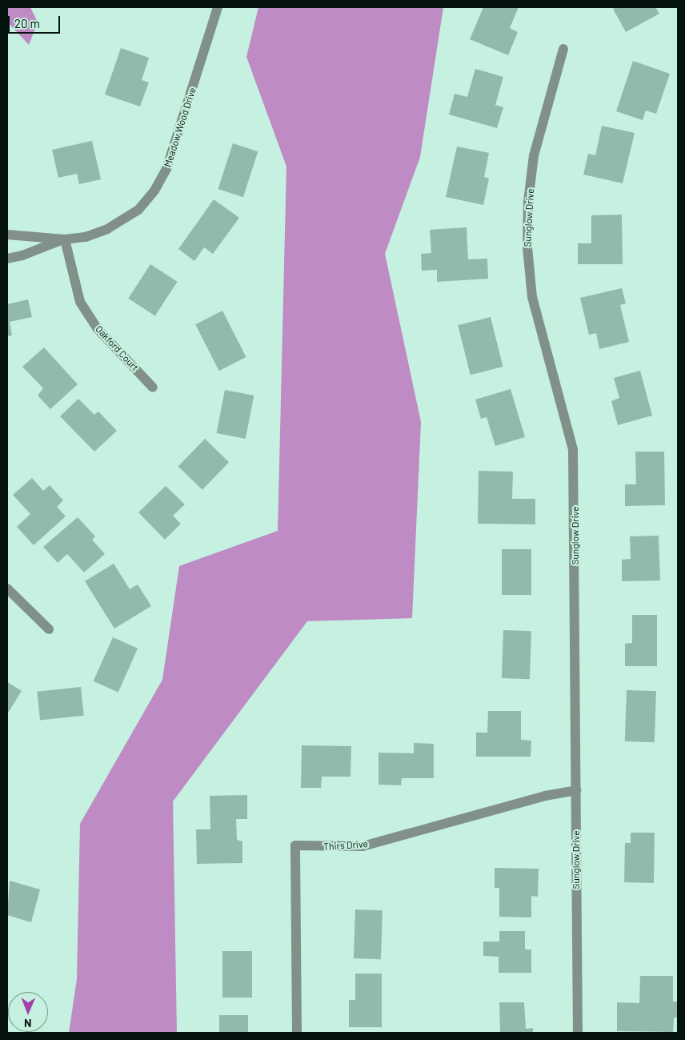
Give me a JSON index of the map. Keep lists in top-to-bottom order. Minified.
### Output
{"streets":{"street":["Meadow Wood Drive","Sunglow Drive","Oakford Court","Thirs Drive"]},"crossings":[["Meadow Wood Drive","Oakford Court"],["Sunglow Drive","Thirs Drive"]],"scale_bar":"20 m","north":"bottom"}
